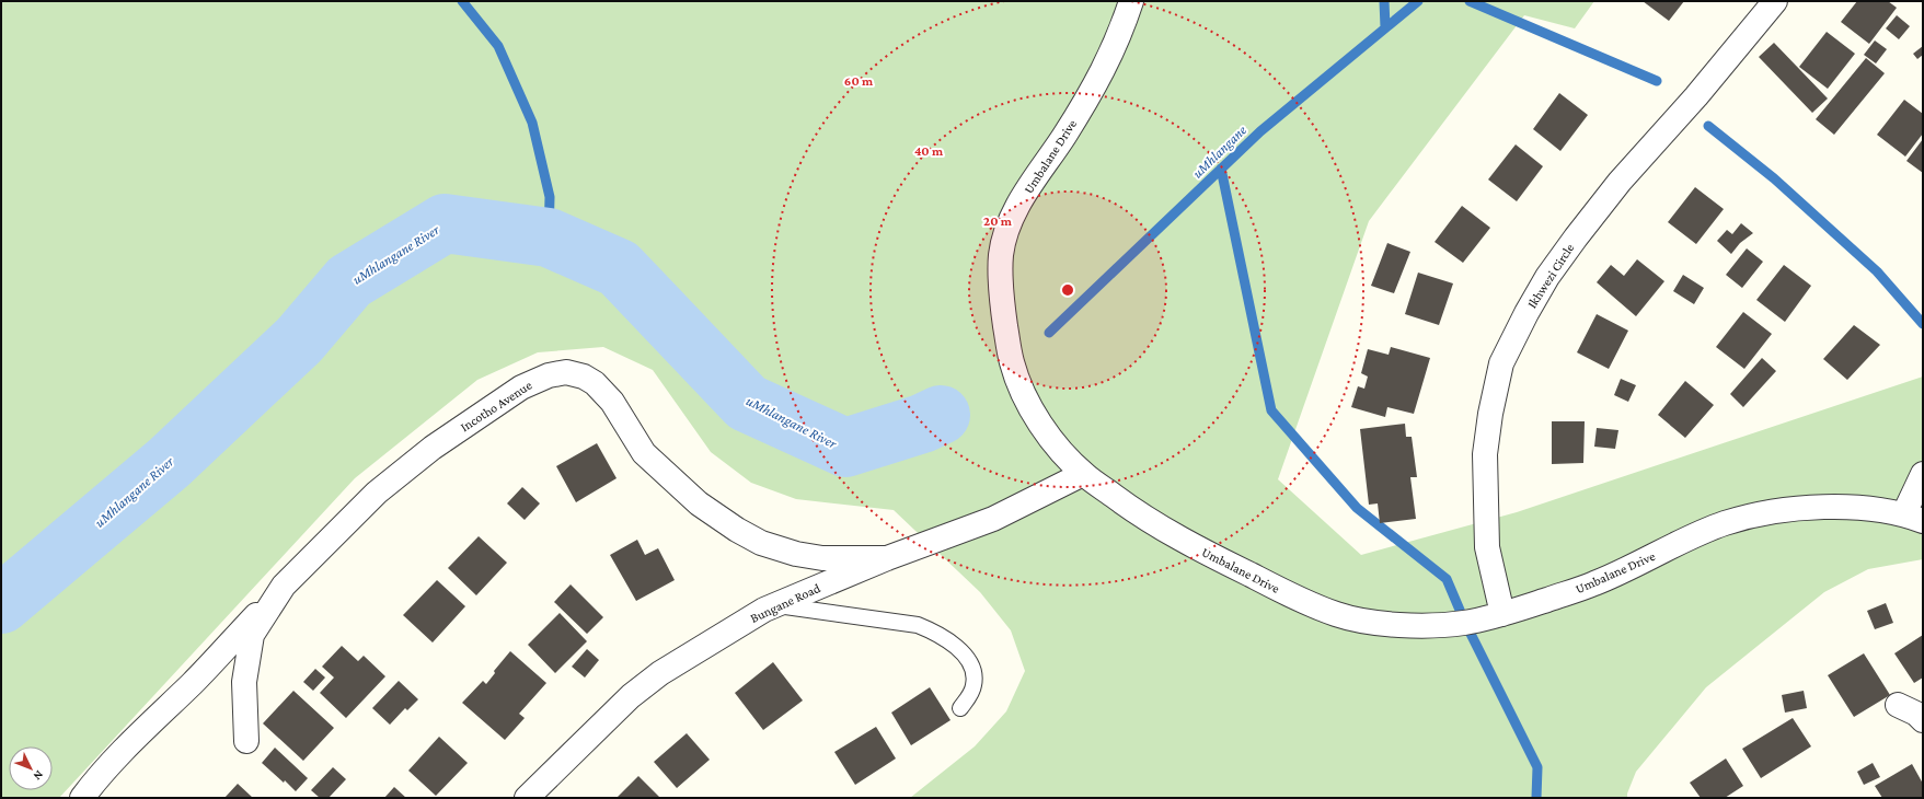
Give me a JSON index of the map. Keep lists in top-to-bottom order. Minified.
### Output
{"streets":{"street":["Umbalane Drive","Ikhwezi Circle","Incotho Avenue","Bungane Road"]},"crossings":[["Umbalane Drive","Ikhwezi Circle"],["Umbalane Drive","Bungane Road"],["Incotho Avenue","Bungane Road"]],"water":["uMhlangane","uMhlangane River"],"north":"bottom right","rings":["60 m","40 m","20 m"]}
